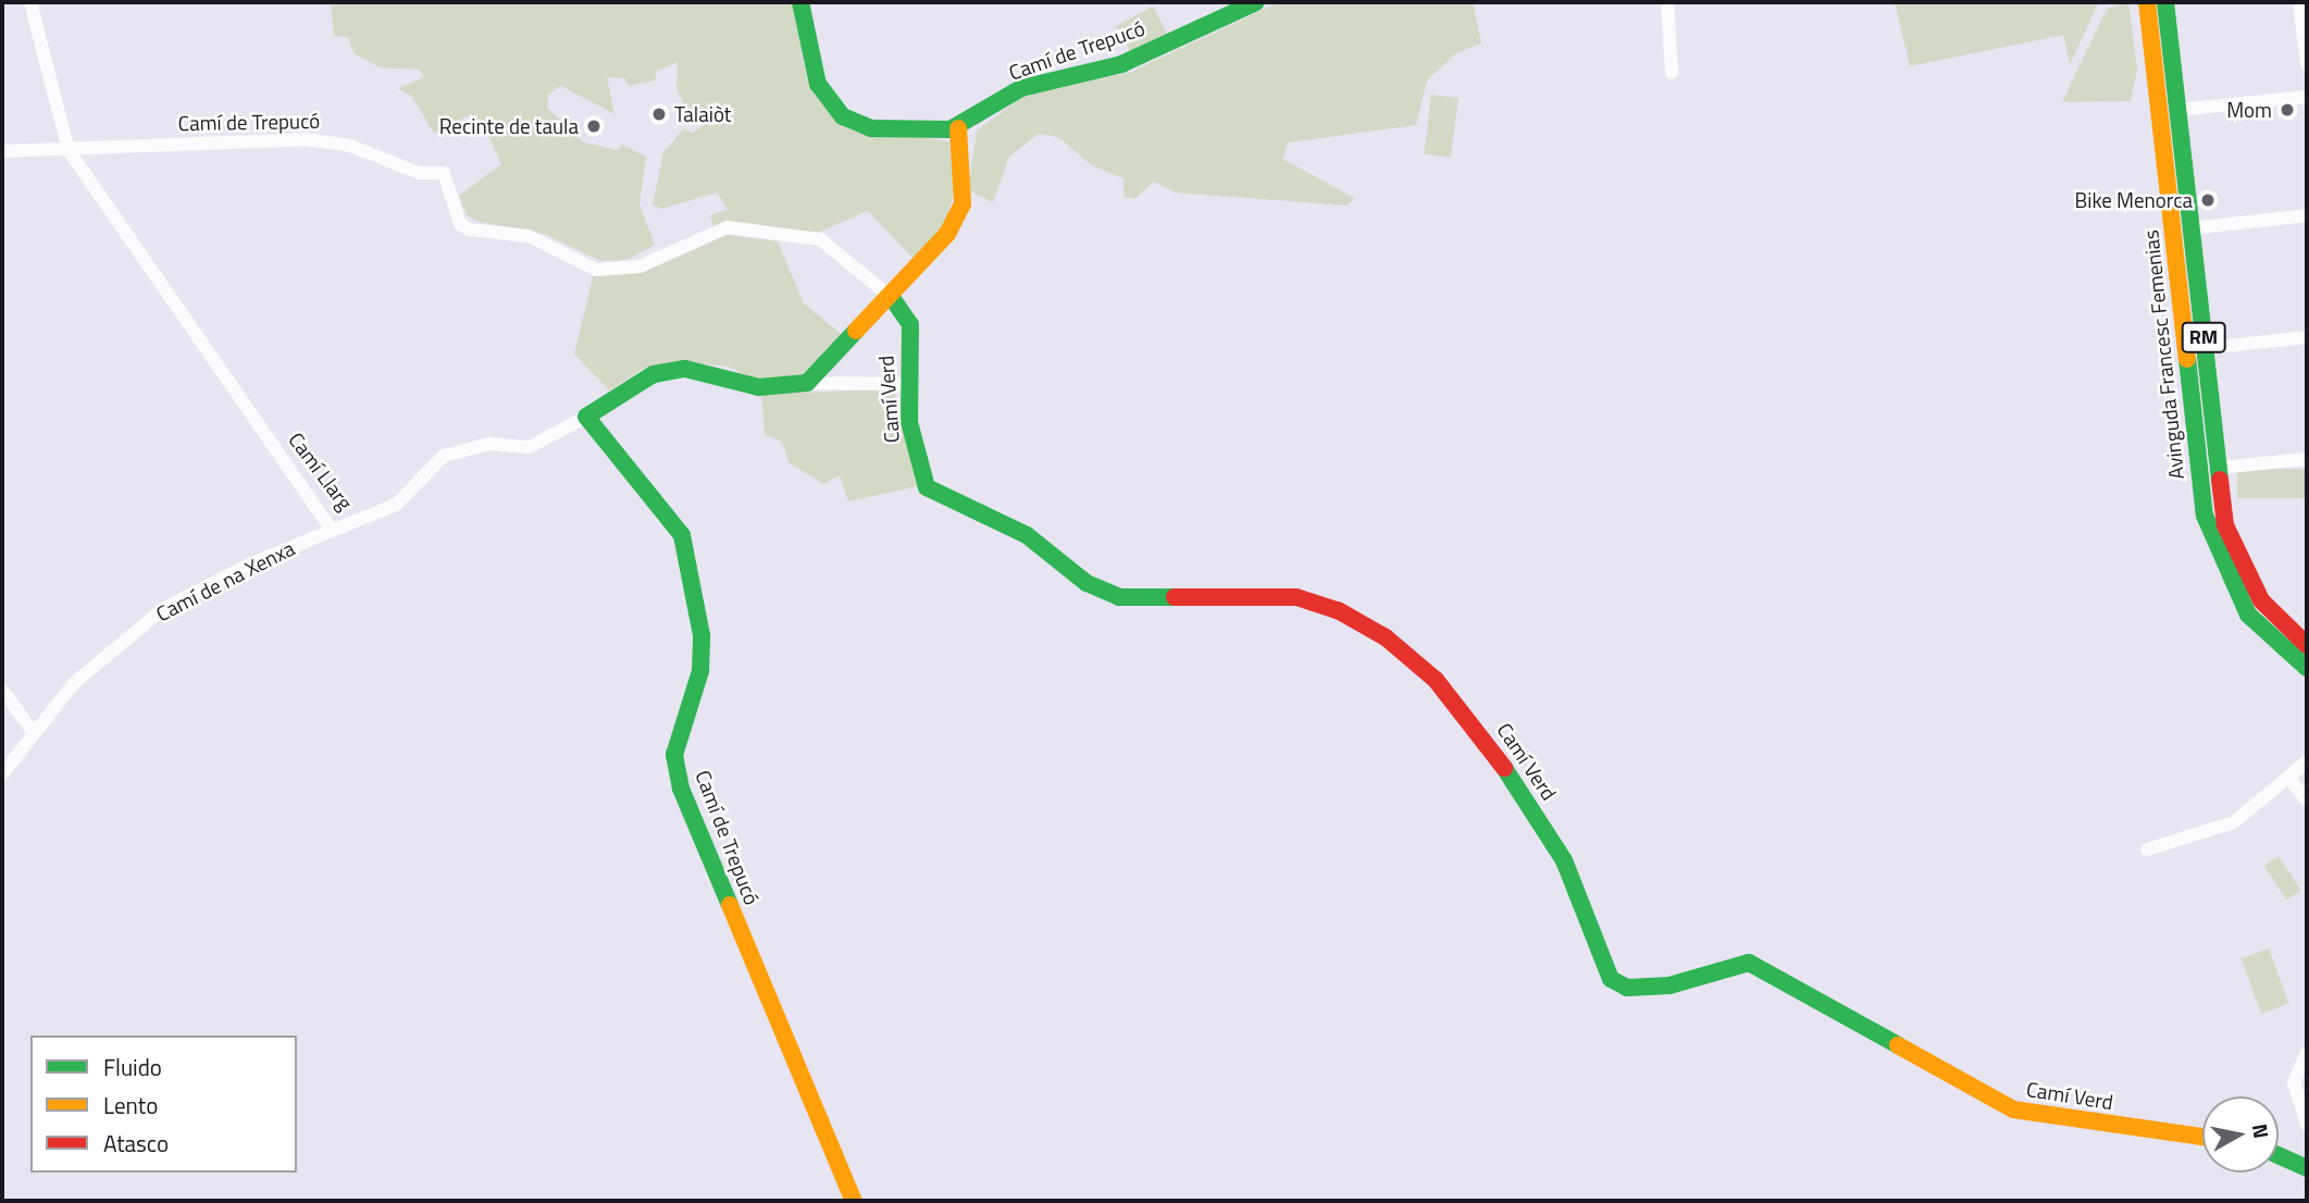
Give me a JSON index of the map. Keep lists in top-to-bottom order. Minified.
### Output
{"streets":{"street":["Camí de Trepucó","RM","Avinguda Francesc Femenias","Camí Verd","Camí Llarg","Camí de na Xenxa"]},"crossings":[["Camí de Trepucó","Camí Verd"],["Camí de Trepucó","Camí Llarg"],["Camí Llarg","Camí de na Xenxa"]],"places":["Mom","Talaiòt","Recinte de taula","Bike Menorca"],"legend":["Fluido","Lento","Atasco"],"north":"right"}
